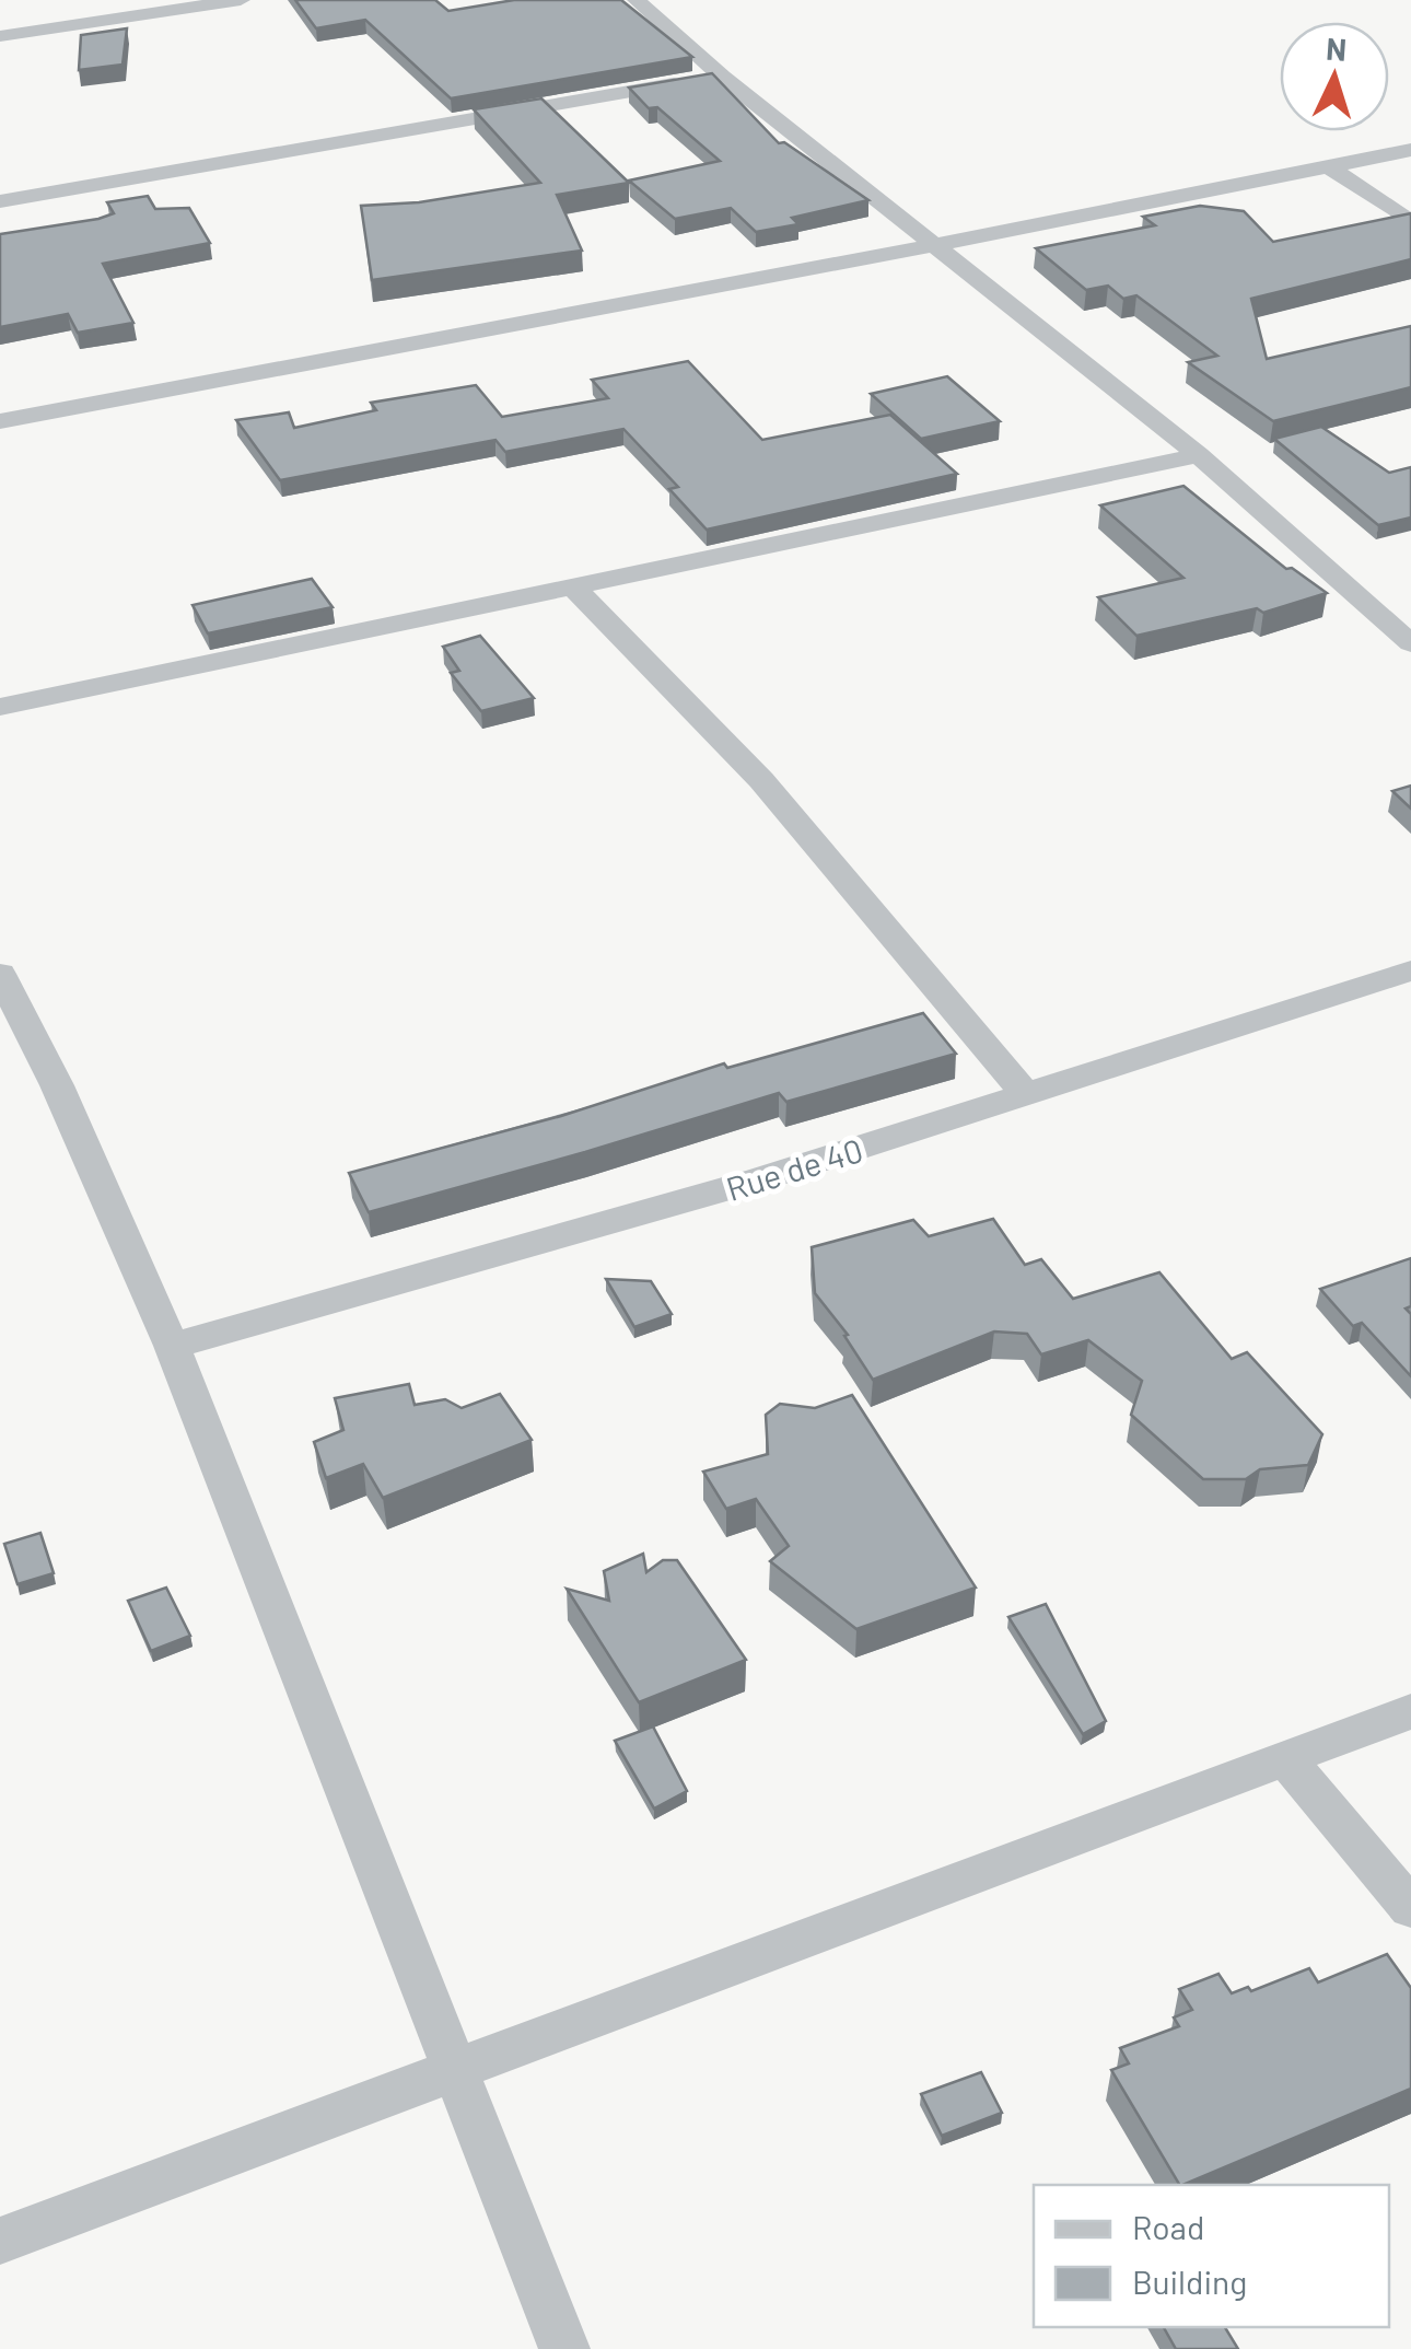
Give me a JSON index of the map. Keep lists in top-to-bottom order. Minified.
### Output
{"streets":{"street":["Rue de 40"]},"legend":["Road","Building"],"north":"top"}
